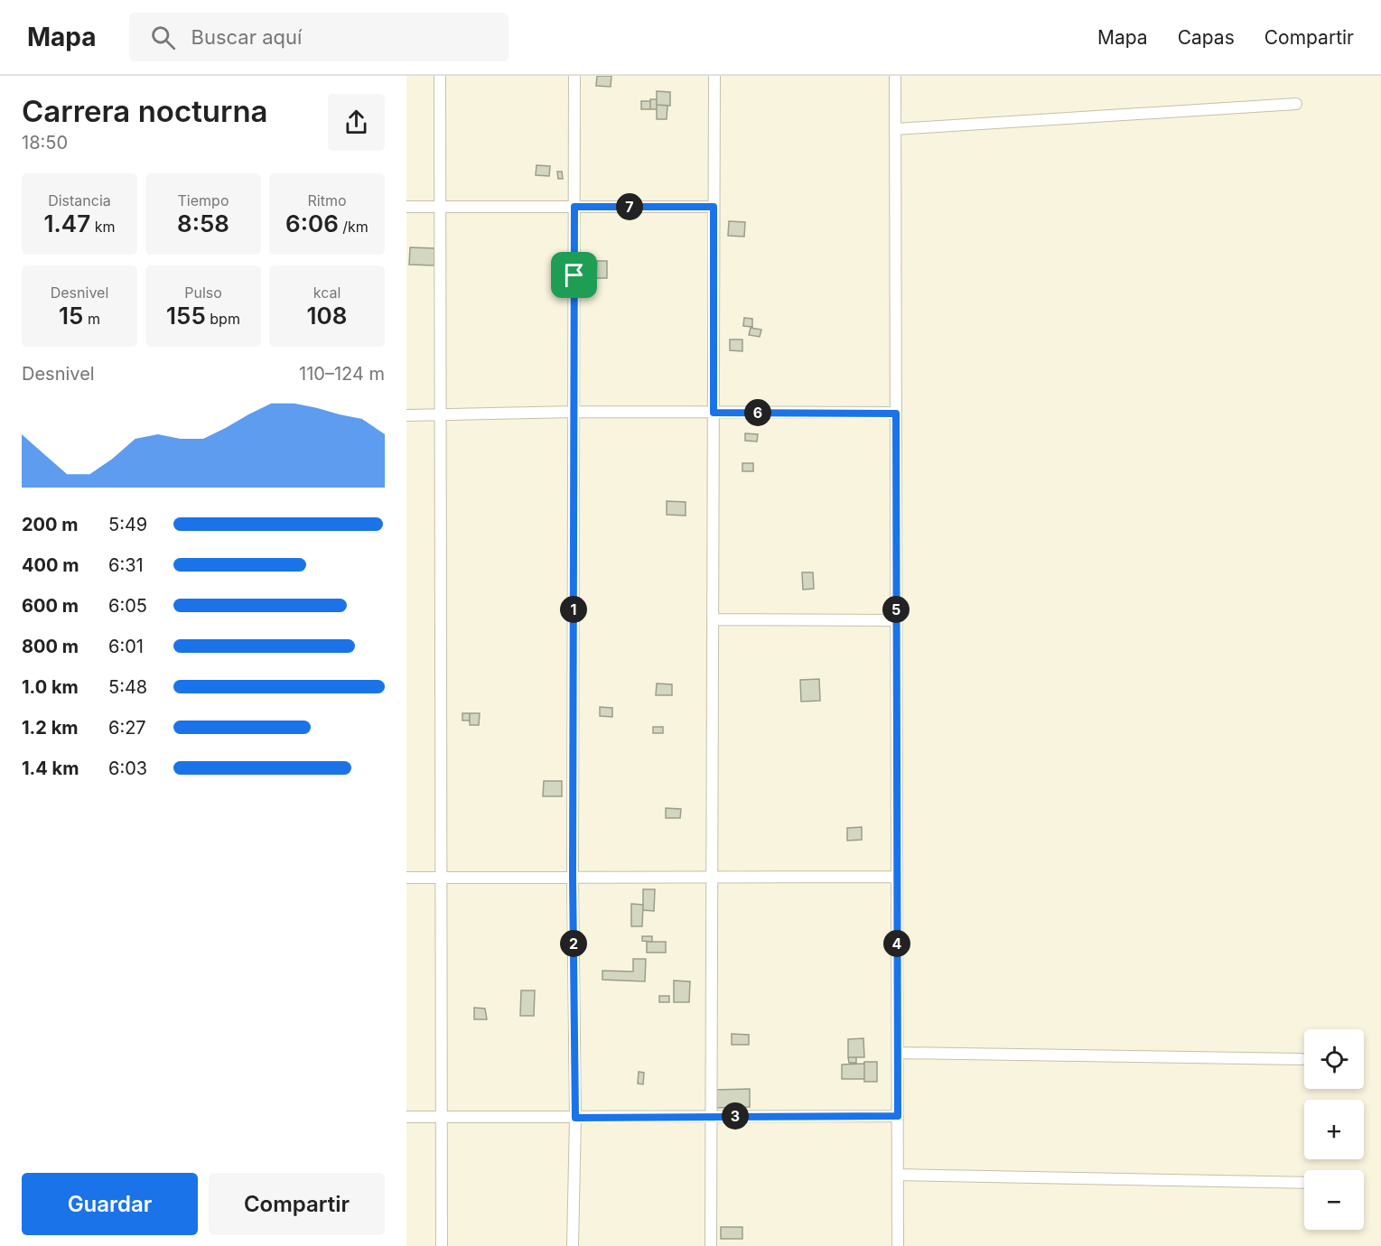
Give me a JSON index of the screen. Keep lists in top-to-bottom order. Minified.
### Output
{"page":{"header":"Mapa","search":"Buscar aquí","nav":["Mapa","Capas","Compartir"],"heading":["Carrera nocturna","18:50"],"stats":[["Distancia","1.47 km"],["Tiempo","8:58"],["Ritmo","6:06 /km"],["Desnivel","15 m"],["Pulso","155 bpm"],["kcal","108"]],"pins":["7","6","1","5","2","4","3"],"chart":["Desnivel","110–124 m"],"list":[{"name":"200 m","note":"5:49"},{"name":"400 m","note":"6:31"},{"name":"600 m","note":"6:05"},{"name":"800 m","note":"6:01"},{"name":"1.0 km","note":"5:48"},{"name":"1.2 km","note":"6:27"},{"name":"1.4 km","note":"6:03"}],"map_buttons":["+","−"],"buttons":["Guardar","Compartir"]}}
